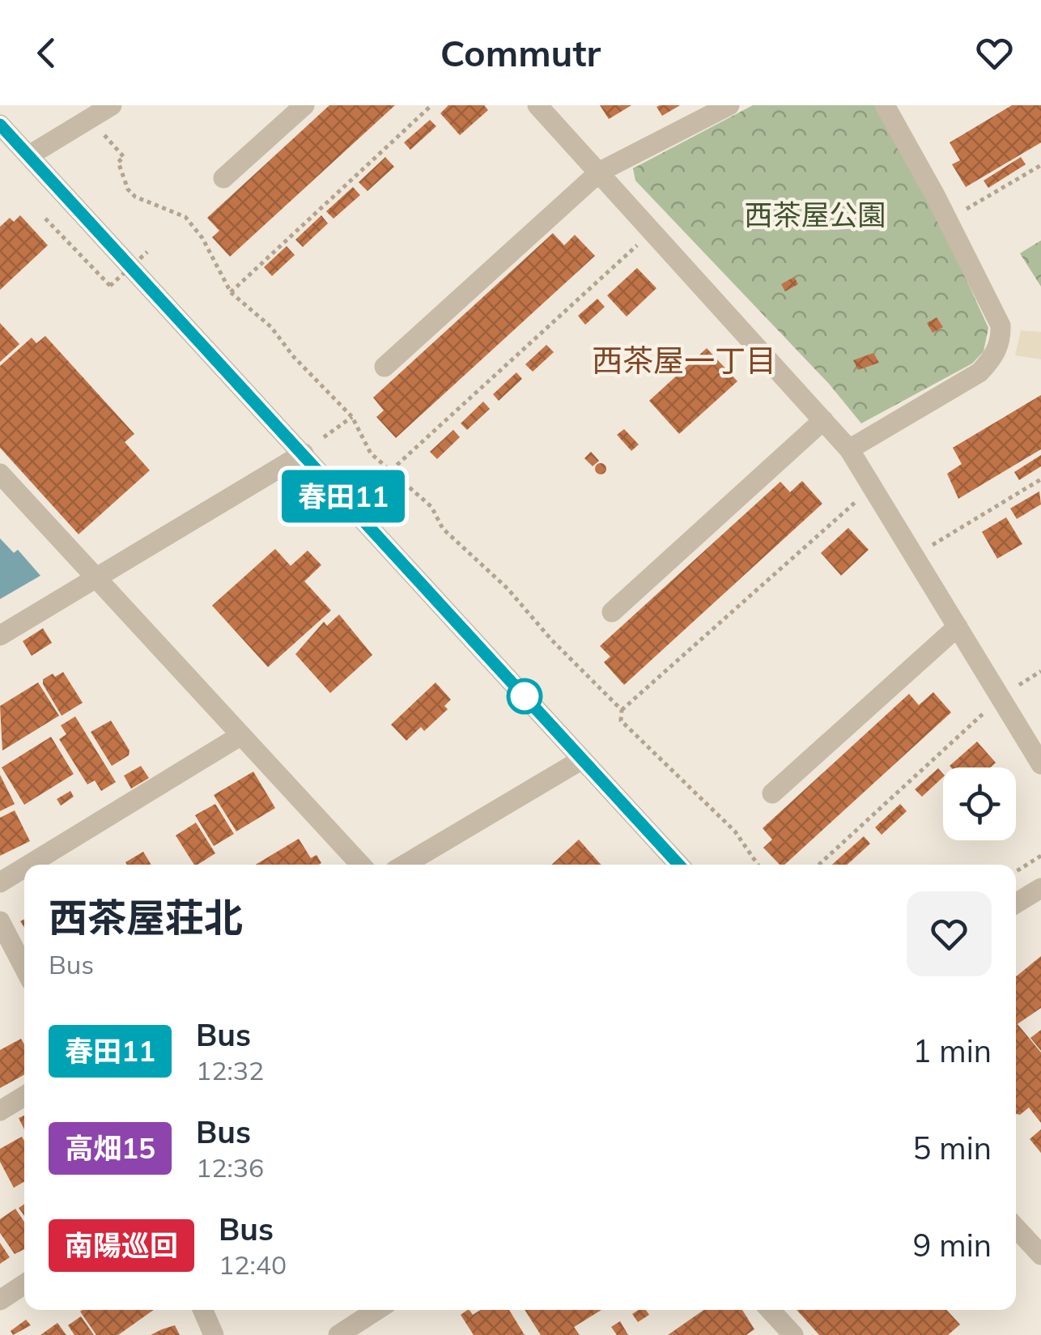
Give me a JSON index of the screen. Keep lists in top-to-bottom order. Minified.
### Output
{"districts":["西茶屋一丁目"],"parks":["西茶屋公園"],"lines":["bus line 春田11"],"page":{"header":"Commutr","on_map":"春田11","heading":["西茶屋荘北","Bus"],"list":[{"mark":"春田11","name":"Bus","note":"12:32","value":"1 min"},{"mark":"高畑15","name":"Bus","note":"12:36","value":"5 min"},{"mark":"南陽巡回","name":"Bus","note":"12:40","value":"9 min"}]}}
